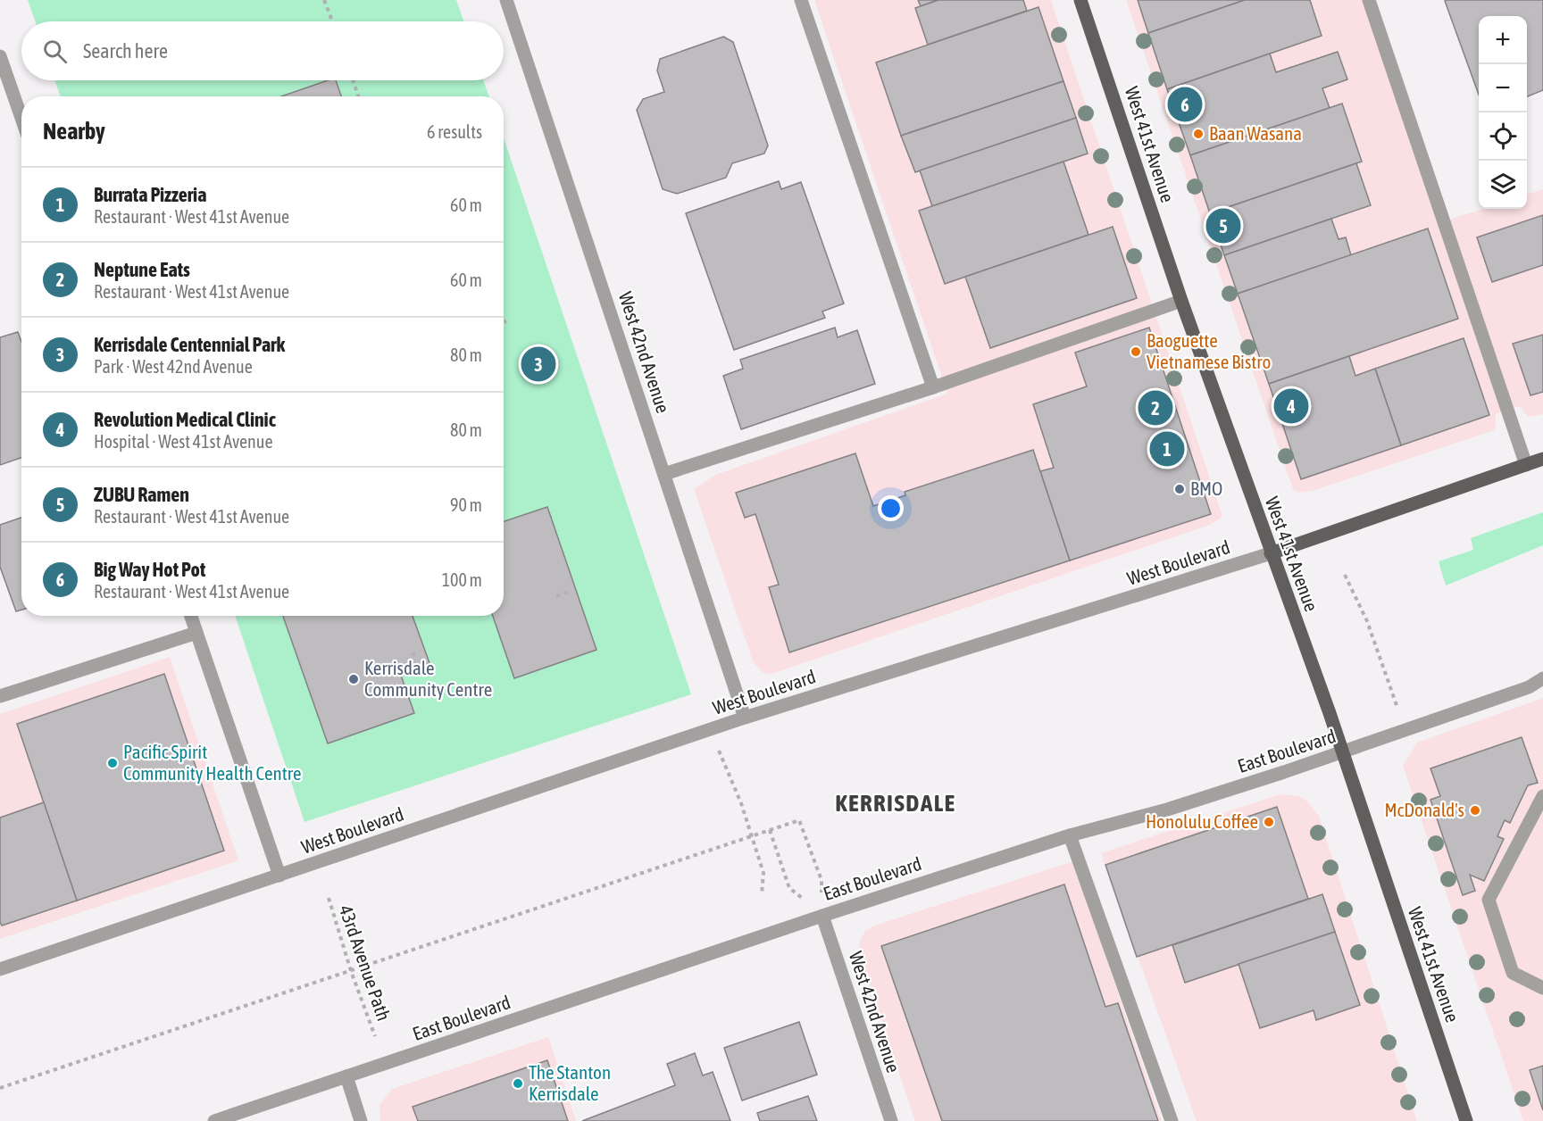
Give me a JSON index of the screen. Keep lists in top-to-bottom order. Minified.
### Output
{"streets":{"main road":["West 41st Avenue","West Boulevard"],"street":["West 42nd Avenue","East Boulevard"],"path":["43rd Avenue Path"]},"crossings":[["West 41st Avenue","West Boulevard"],["West 41st Avenue","East Boulevard"],["West 42nd Avenue","West Boulevard"],["West 42nd Avenue","East Boulevard"]],"districts":["KERRISDALE"],"places":["Baan Wasana","Baoguette Vietnamese Bistro","BMO","Kerrisdale Community Centre","Pacific Spirit Community Health Centre","McDonald's","Honolulu Coffee","The Stanton Kerrisdale"],"page":{"map_buttons":["+","−"],"search":"Search here","pins":["6","5","3","4","2","1"],"heading":["Nearby","6 results"],"list":[{"mark":"1","name":"Burrata Pizzeria","note":"Restaurant · West 41st Avenue","value":"60 m"},{"mark":"2","name":"Neptune Eats","note":"Restaurant · West 41st Avenue","value":"60 m"},{"mark":"3","name":"Kerrisdale Centennial Park","note":"Park · West 42nd Avenue","value":"80 m"},{"mark":"4","name":"Revolution Medical Clinic","note":"Hospital · West 41st Avenue","value":"80 m"},{"mark":"5","name":"ZUBU Ramen","note":"Restaurant · West 41st Avenue","value":"90 m"},{"mark":"6","name":"Big Way Hot Pot","note":"Restaurant · West 41st Avenue","value":"100 m"}]}}
